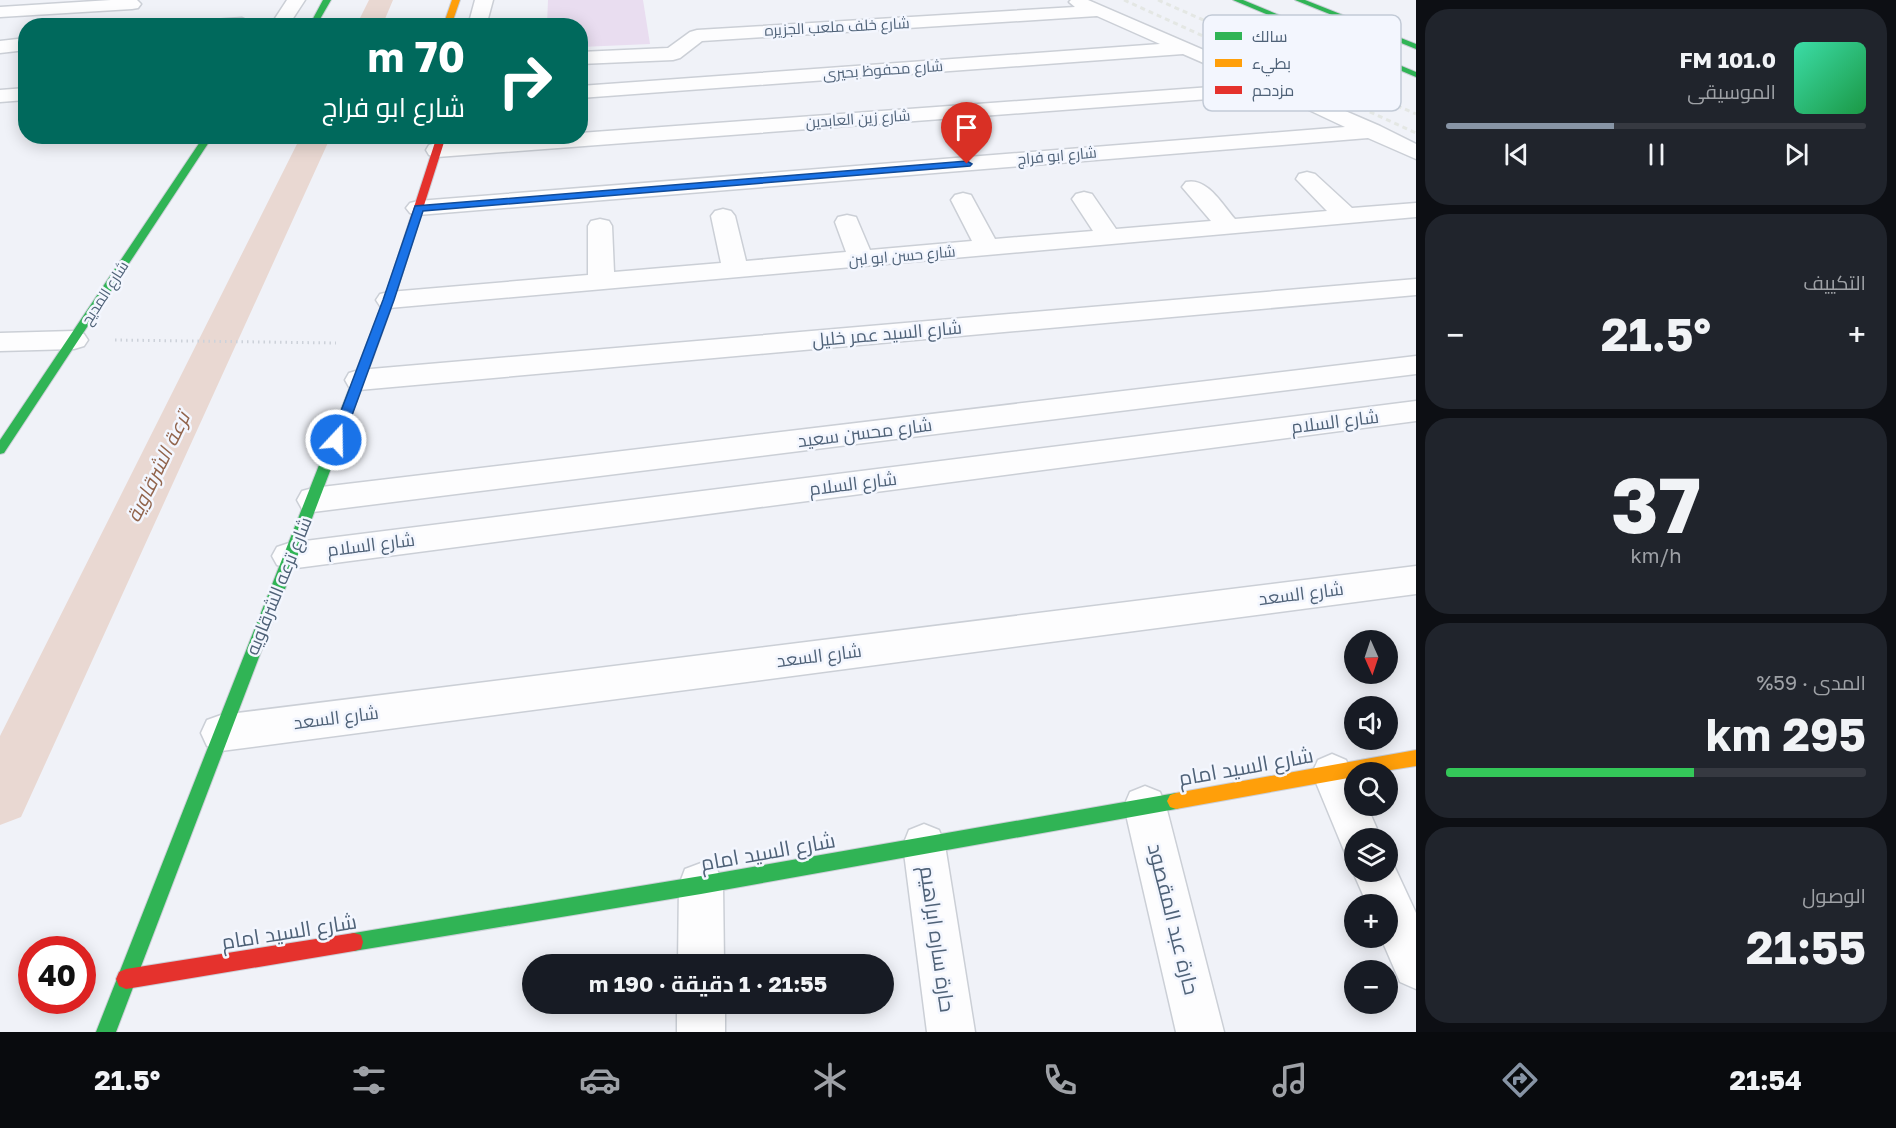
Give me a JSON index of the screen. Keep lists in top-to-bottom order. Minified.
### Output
{"streets":{"main road":["شارع المديح","شارع ترعه الشرقاويه","شارع السيد امام"],"street":["شارع خلف ملعب الجزيره","شارع محفوظ بحيرى","شارع زين العابدين","شارع ابو فراج","شارع حسن ابو لبن","شارع السيد عمر خليل","شارع السلام","شارع محسن سعيد","شارع السعد","حارة عبد المقصود","حارة ساره ابراهيم"]},"crossings":[["شارع ابو فراج","شارع ترعه الشرقاويه"],["شارع حسن ابو لبن","شارع ترعه الشرقاويه"],["شارع السيد عمر خليل","شارع ترعه الشرقاويه"],["شارع السلام","شارع ترعه الشرقاويه"],["شارع محسن سعيد","شارع ترعه الشرقاويه"],["شارع ترعه الشرقاويه","شارع السعد"],["شارع ترعه الشرقاويه","شارع السيد امام"],["شارع السيد امام","حارة عبد المقصود"],["شارع السيد امام","حارة ساره ابراهيم"]],"water":["ترعة الشرقاوية"],"legend":["سالك","بطيء","مزدحم"],"north":"bottom","page":{"turn":["70 m","شارع ابو فراج"],"song":["101.0 FM","الموسيقى"],"tile":["التكييف",["37","km/h"],["المدى · 59%","295 km"],["الوصول","21:55"]],"heat":["−","21.5°","+"],"map_buttons":["+","−"],"limit":"40","trip":"21:55 · 1 دقيقة · 190 m","tabs":["21:54","21.5°"]}}
